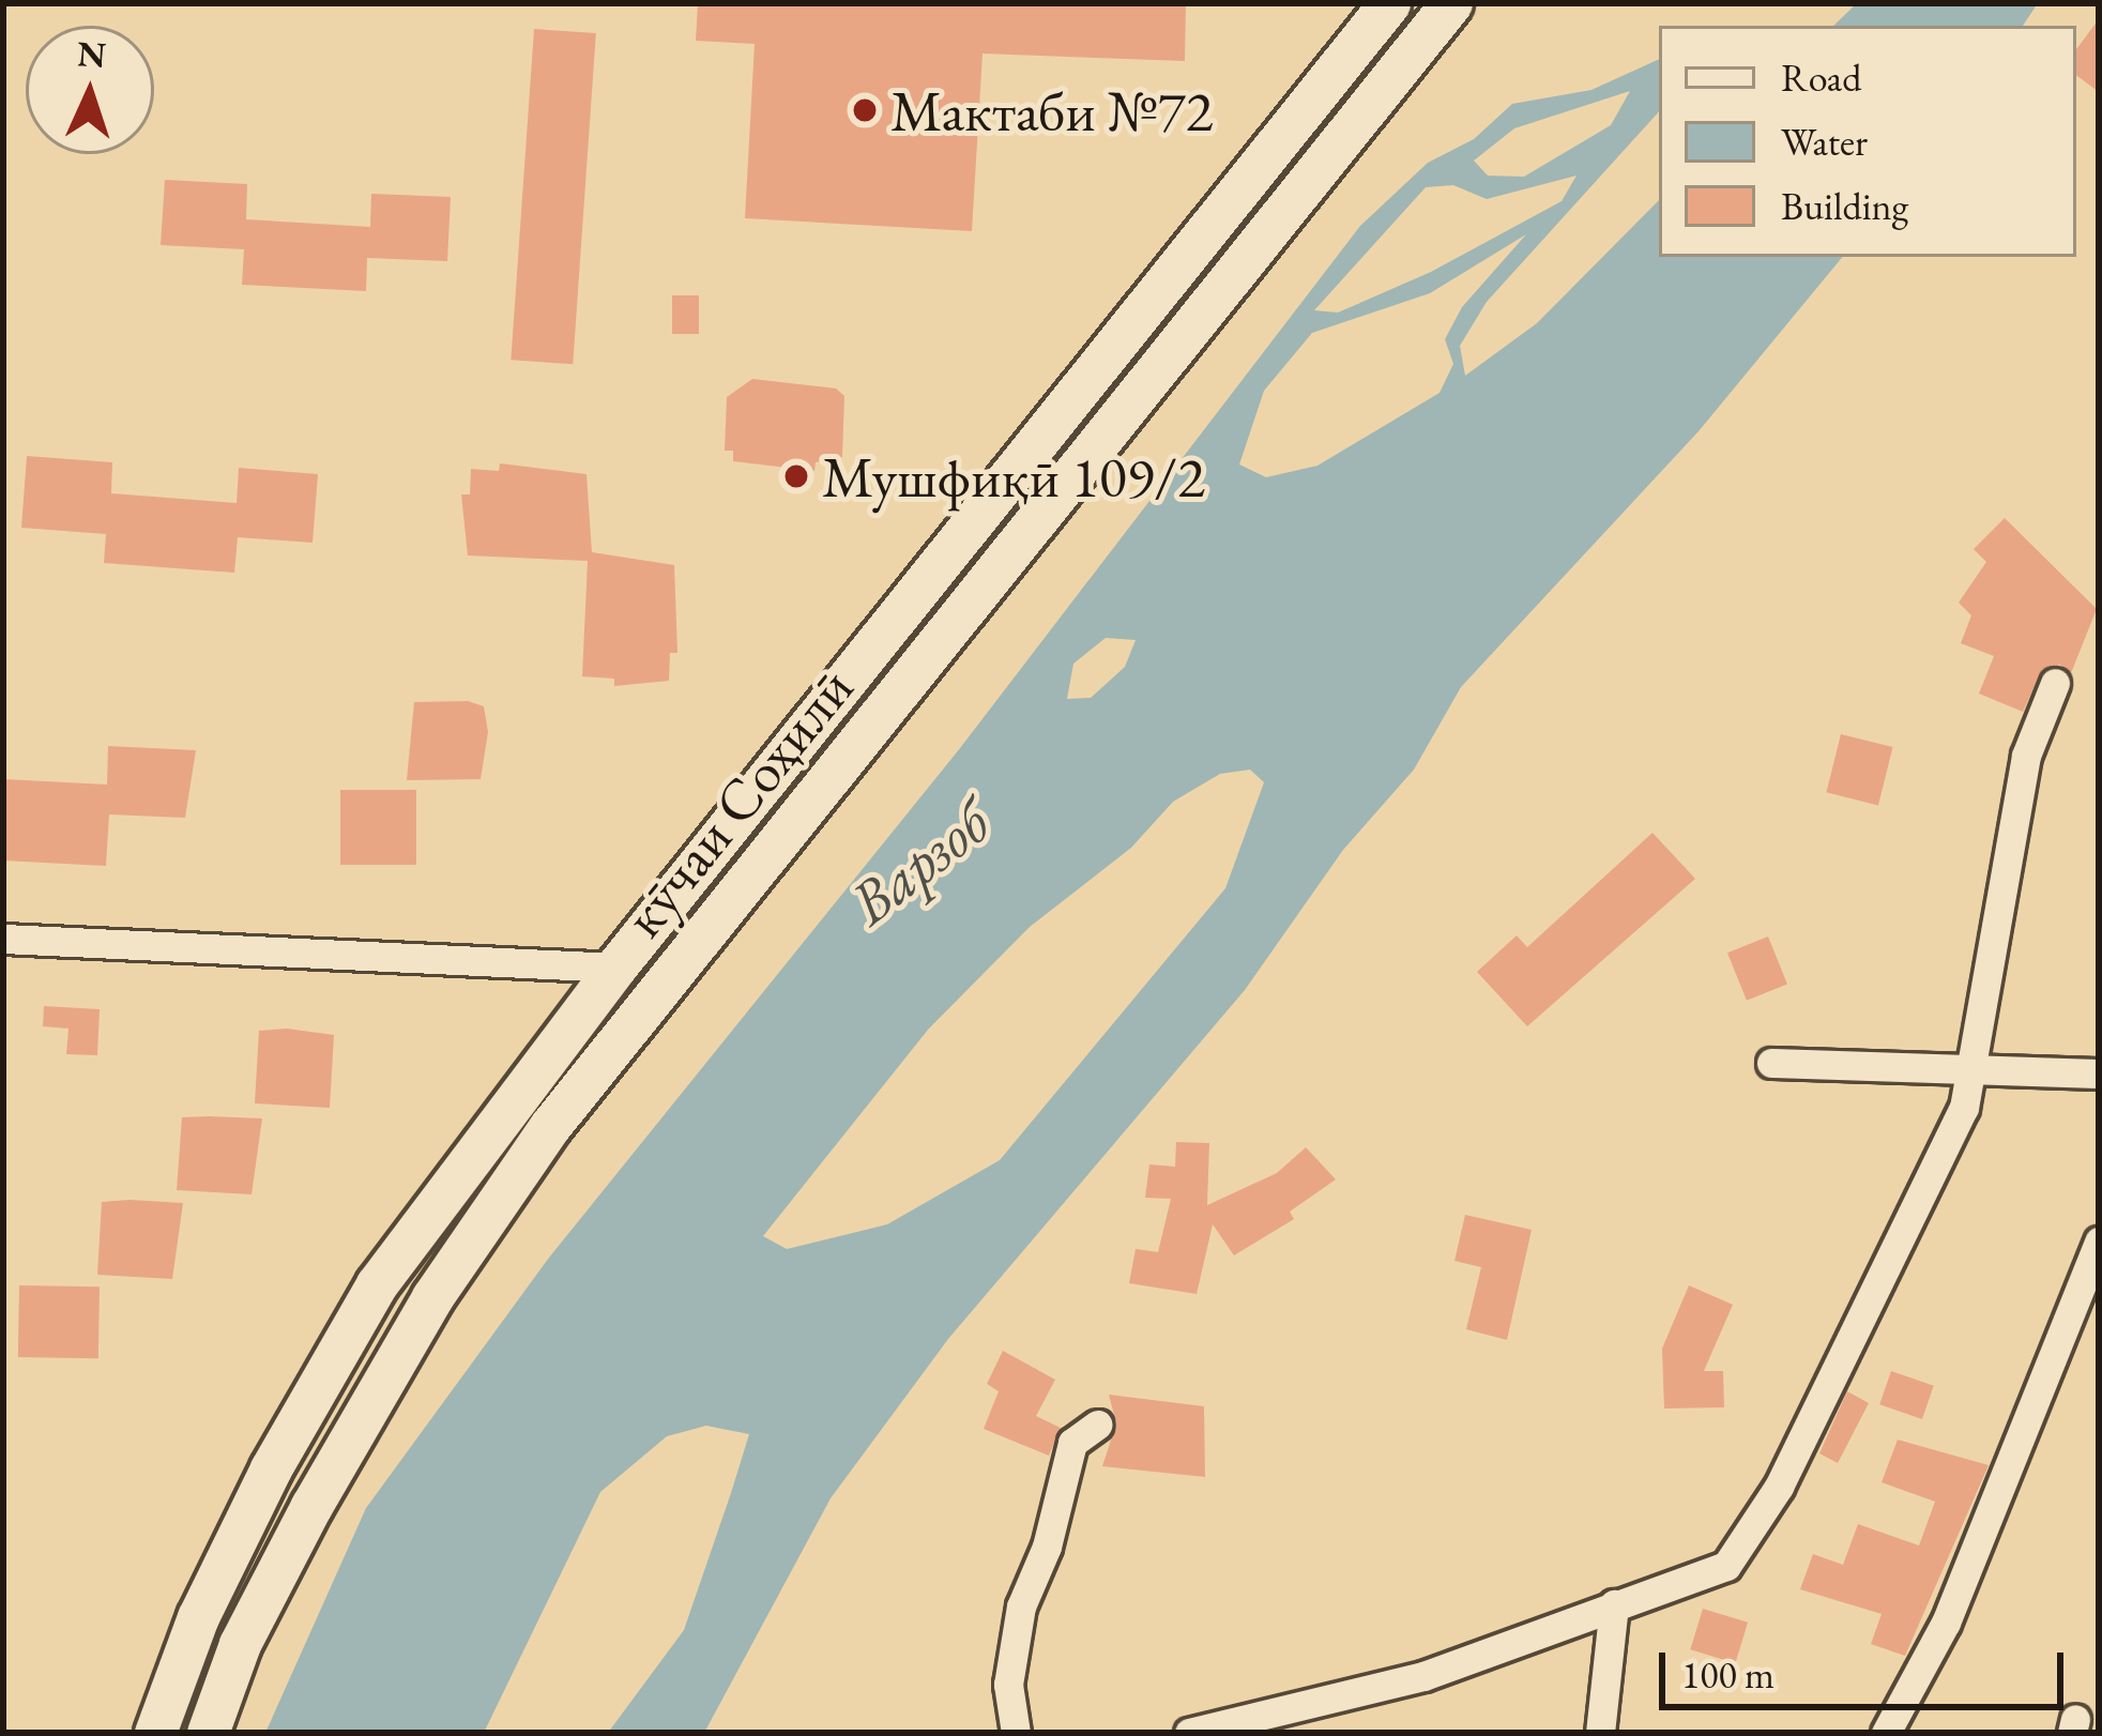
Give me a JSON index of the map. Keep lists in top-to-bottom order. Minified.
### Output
{"streets":{"main road":["кӯчаи Соҳилӣ"]},"water":["Варзоб"],"places":["Мактаби №72","Мушфиқӣ 109/2"],"legend":["Road","Water","Building"],"scale_bar":"100 m","north":"top"}
